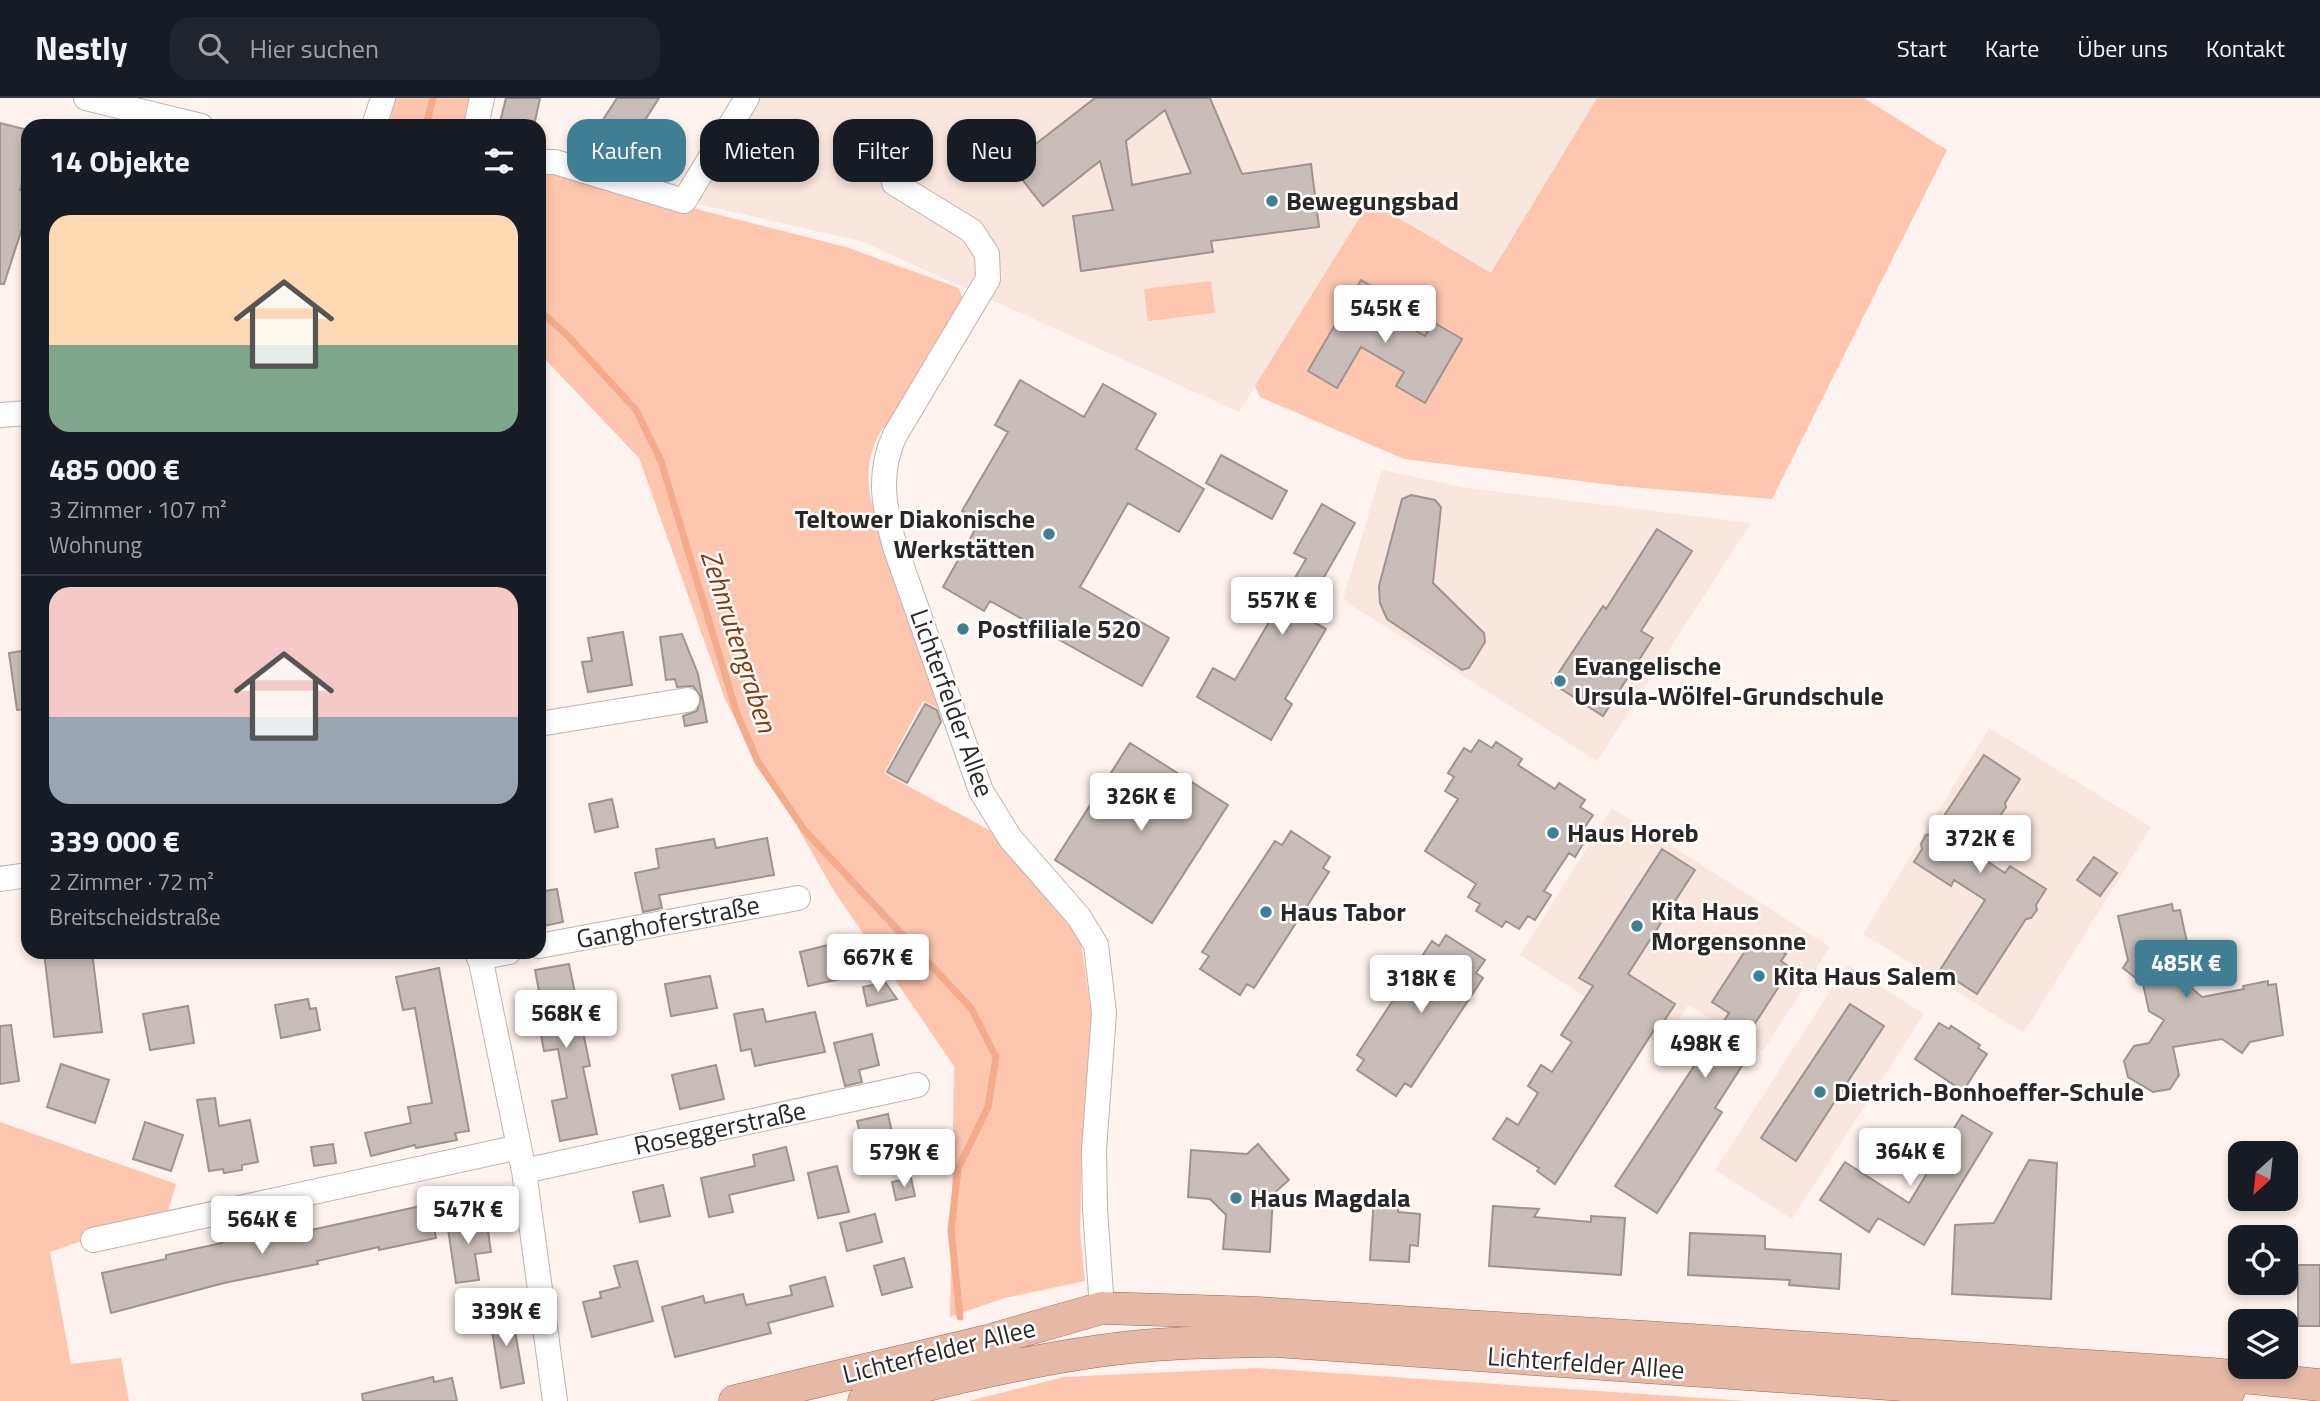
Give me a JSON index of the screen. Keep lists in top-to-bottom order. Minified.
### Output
{"streets":{"main road":["Lichterfelder Allee"],"street":["Ganghoferstraße","Roseggerstraße"]},"water":["Zehnrutengraben"],"places":["Bewegungsbad","Teltower Diakonische Werkstätten","Postfiliale 520","Evangelische Ursula-Wölfel-Grundschule","Haus Horeb","Haus Tabor","Kita Haus Morgensonne","Kita Haus Salem","Dietrich-Bonhoeffer-Schule","Haus Magdala"],"north":"bottom left","page":{"header":"Nestly","search":"Hier suchen","nav":["Start","Karte","Über uns","Kontakt"],"chip":["Kaufen","Mieten","Filter","Neu"],"heading":"14 Objekte","list":[{"name":"485 000 €","note":"3 Zimmer · 107 m² · Wohnung"},{"name":"339 000 €","note":"2 Zimmer · 72 m² · Breitscheidstraße"}],"price":["545K €","557K €","326K €","372K €","667K €","485K €","318K €","568K €","498K €","364K €","579K €","547K €","564K €","339K €"]}}
